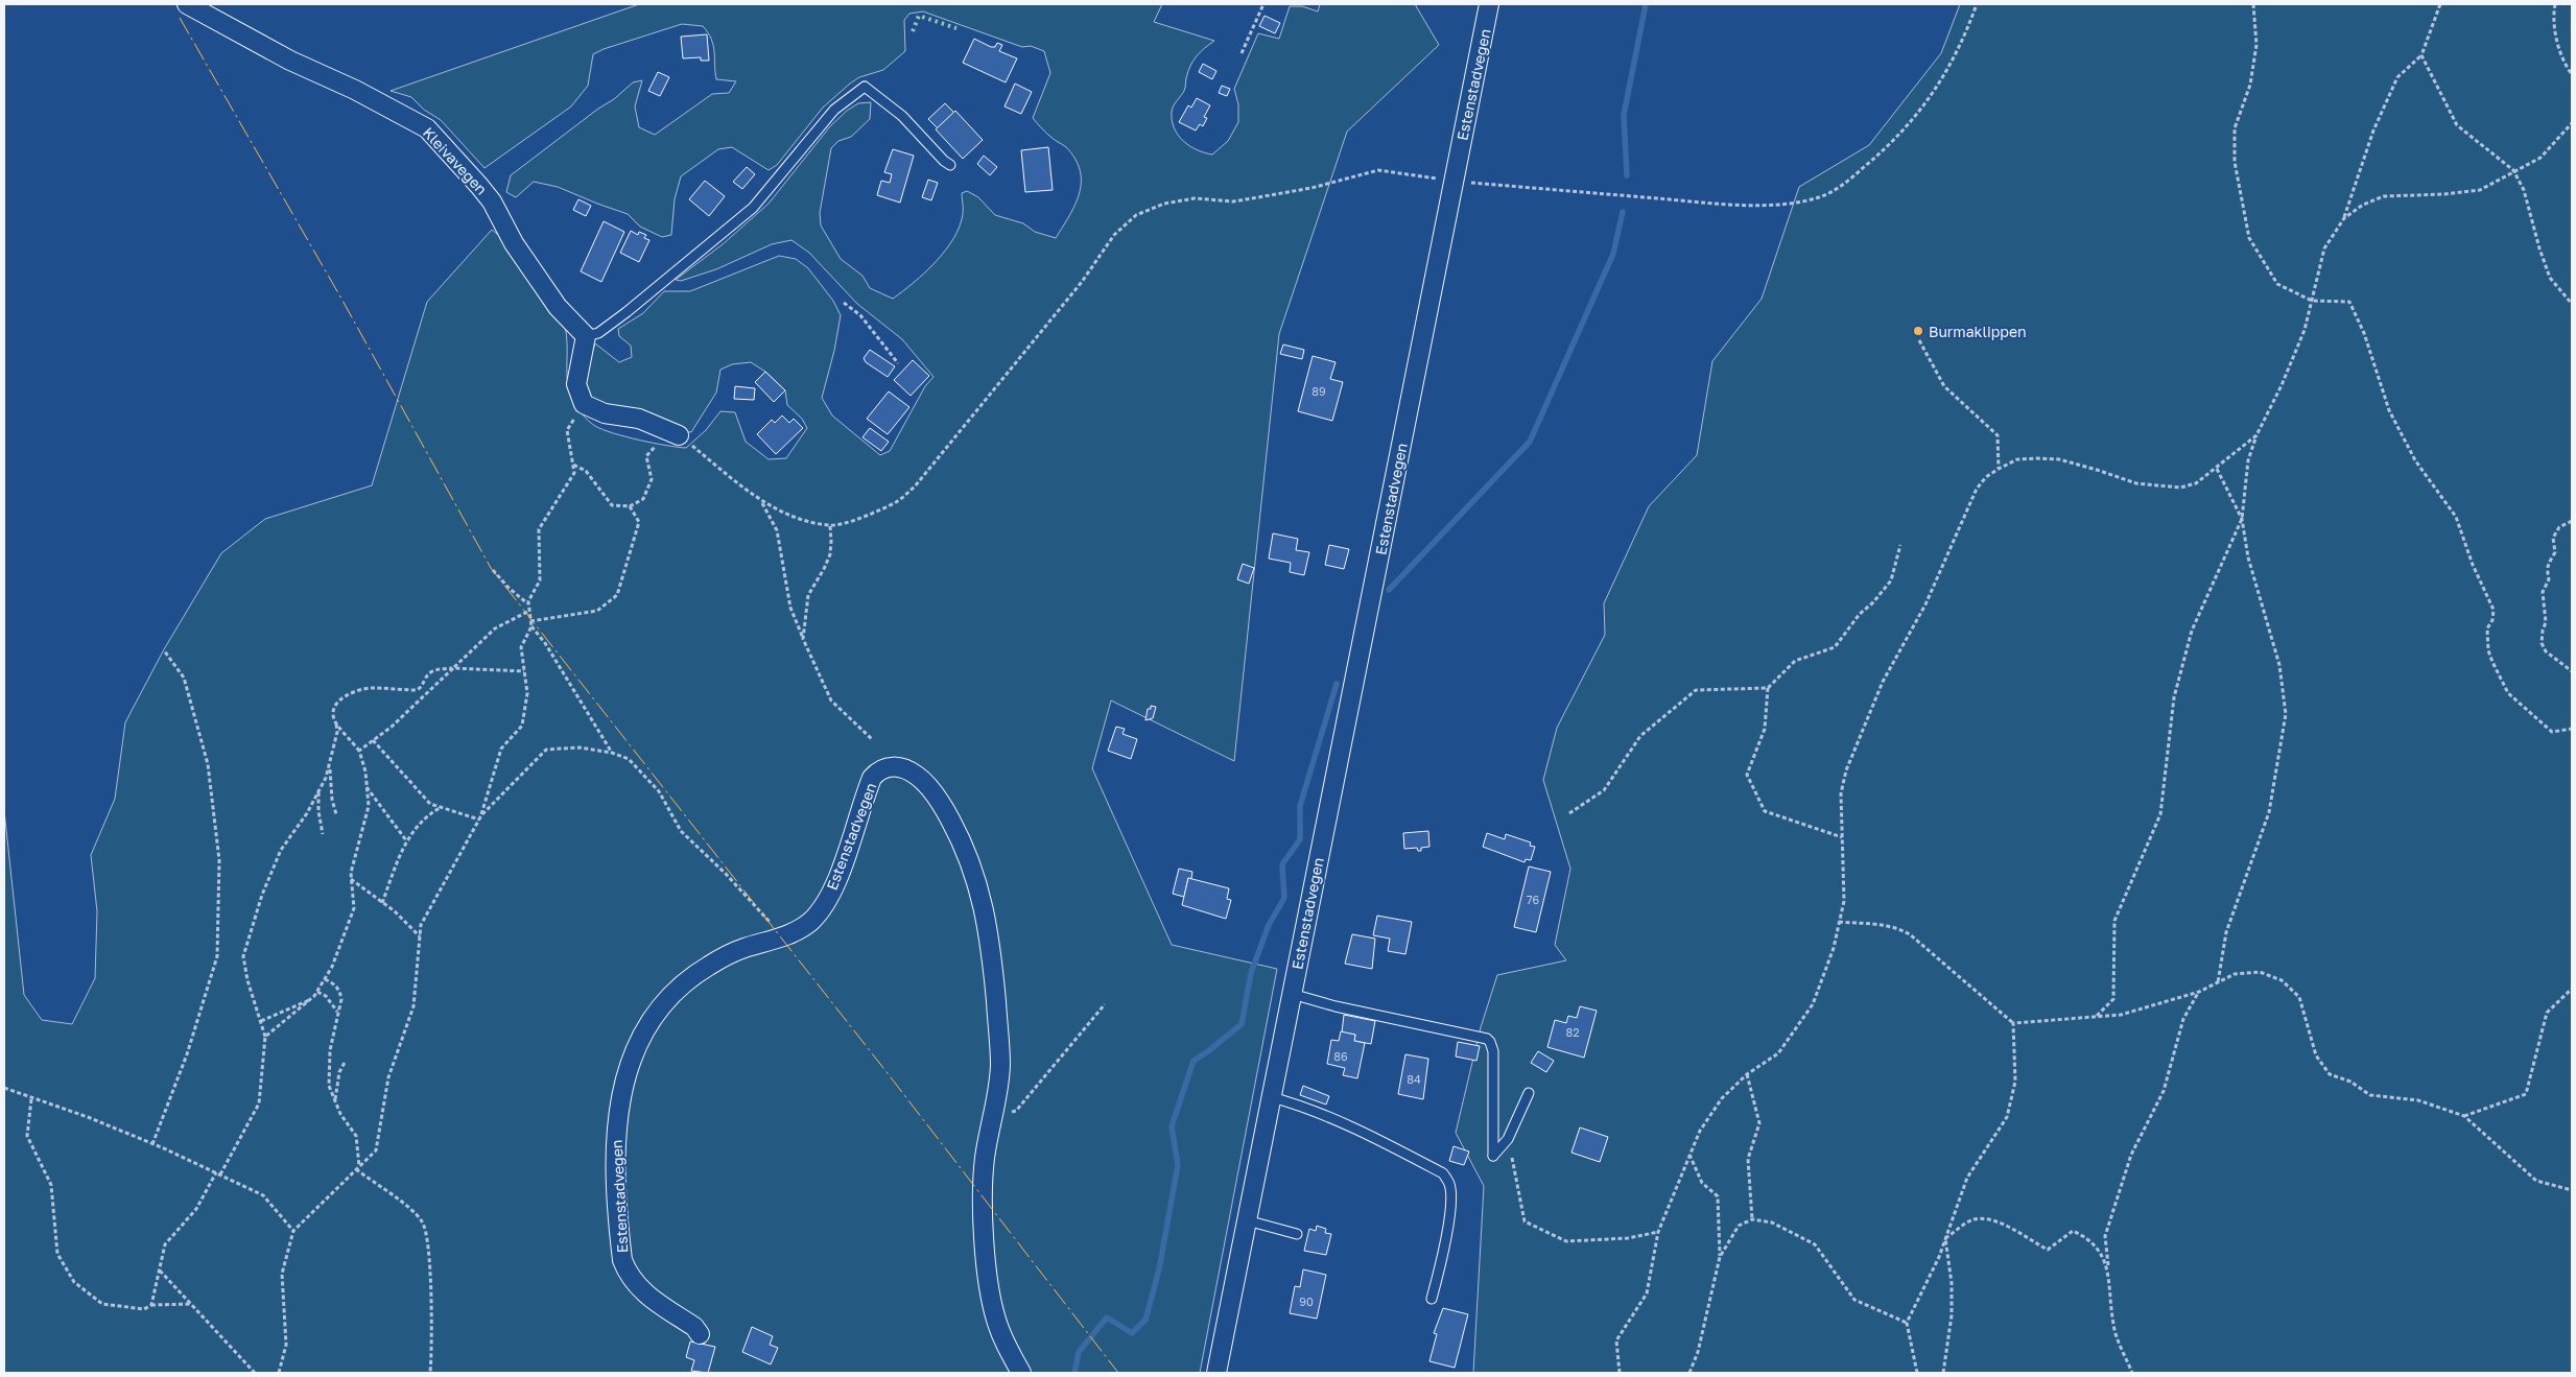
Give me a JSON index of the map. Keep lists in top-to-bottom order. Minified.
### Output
{"streets":{"street":["Estenstadvegen","Kleivavegen"]},"places":["Burmaklippen"],"house_numbers":["89","76","82","86","84","90"]}
